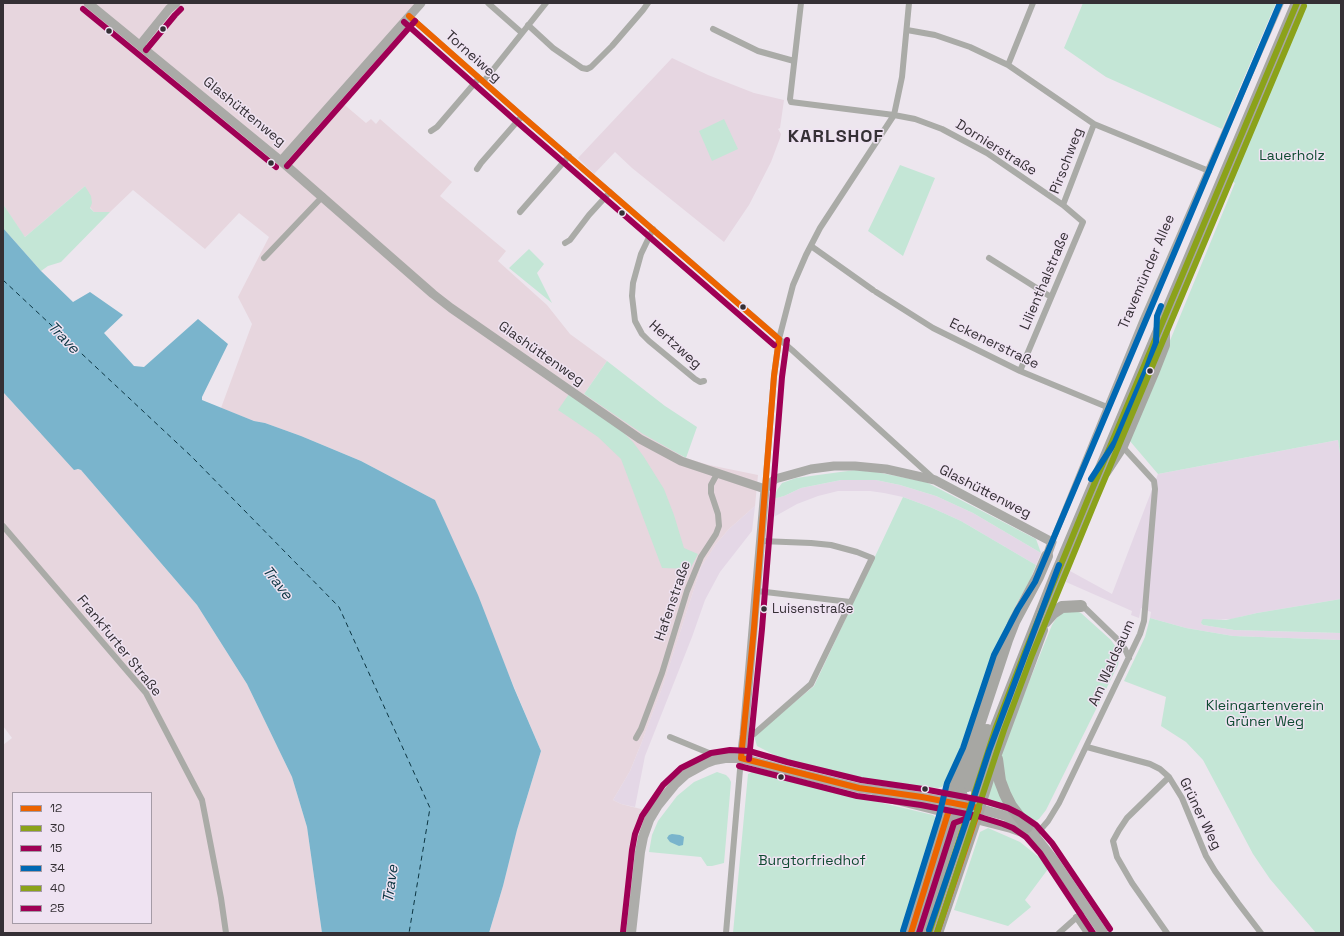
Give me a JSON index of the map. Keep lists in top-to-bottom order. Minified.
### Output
{"streets":{"highway":["Travemünder Allee"],"street":["Torneiweg","Glashüttenweg","Dornierstraße","Pirschweg","Lilienthalstraße","Eckenerstraße","Hertzweg","Hafenstraße","Frankfurter Straße","Am Waldsaum","Grüner Weg"]},"crossings":[["Torneiweg","Glashüttenweg"],["Torneiweg","Hertzweg"],["Glashüttenweg","Travemünder Allee"],["Glashüttenweg","Hafenstraße"],["Dornierstraße","Pirschweg"],["Dornierstraße","Lilienthalstraße"],["Travemünder Allee","Eckenerstraße"],["Lilienthalstraße","Eckenerstraße"],["Am Waldsaum","Grüner Weg"]],"districts":["KARLSHOF"],"water":["Trave"],"parks":["Lauerholz","Kleingartenverein Grüner Weg","Burgtorfriedhof"],"places":["Luisenstraße"],"lines":["transit line 30","transit line 34","transit line 40","transit line 15","transit line 12","transit line 25"],"legend":["12","30","15","34","40","25"]}
